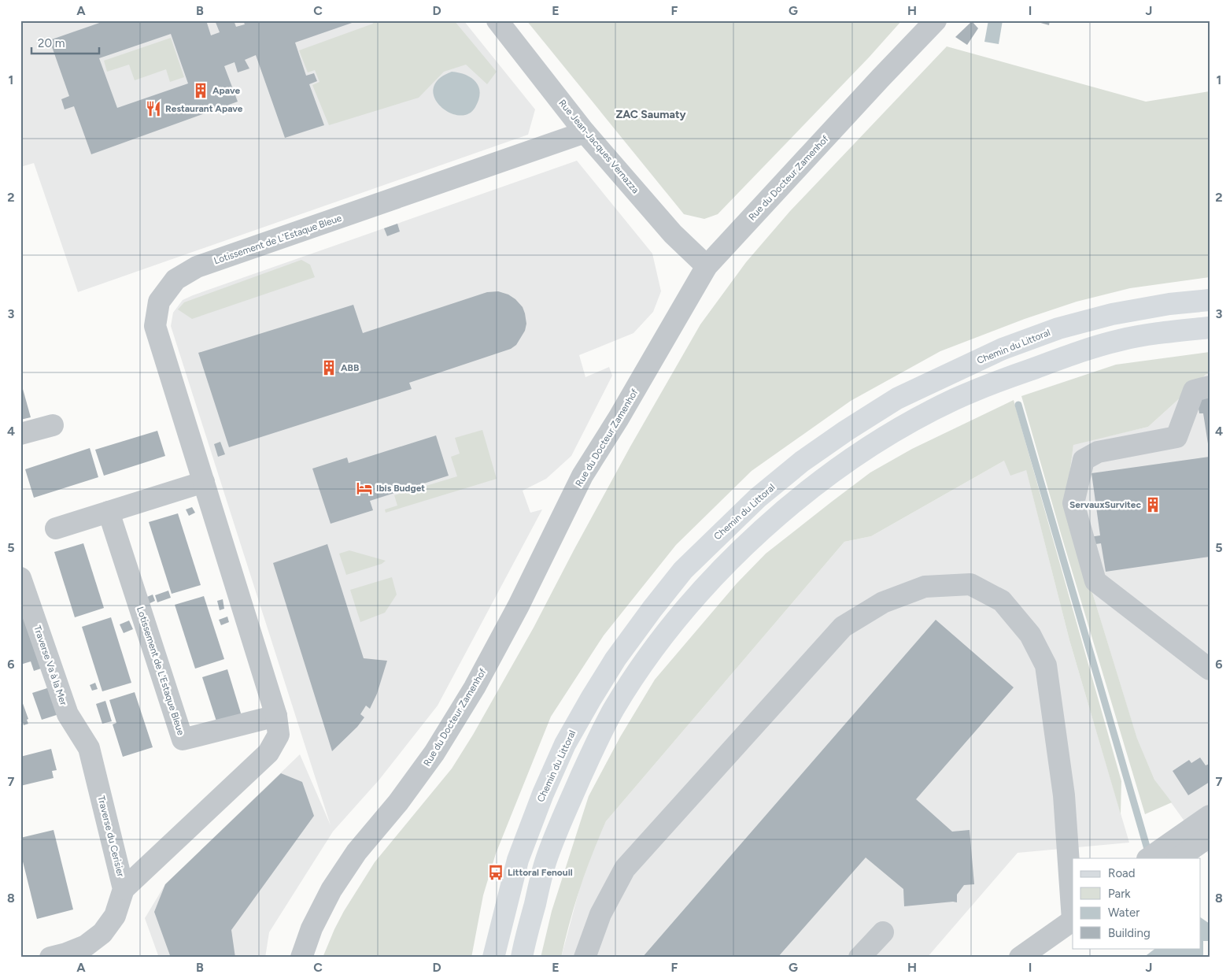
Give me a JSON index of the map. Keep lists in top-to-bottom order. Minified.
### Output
{"streets":{"main road":["Chemin du Littoral"],"street":["Rue Jean-Jacques Vernazza","Rue du Docteur Zamenhof","Lotissement de L'Estaque Bleue","Traverse Va à la Mer","Traverse du Cerisier"]},"crossings":[["Rue Jean-Jacques Vernazza","Rue du Docteur Zamenhof"],["Rue Jean-Jacques Vernazza","Lotissement de L'Estaque Bleue"],["Lotissement de L'Estaque Bleue","Traverse du Cerisier"],["Traverse Va à la Mer","Traverse du Cerisier"]],"districts":["ZAC Saumaty"],"places":{"building":["Apave","ABB","ServauxSurvitec"],"restaurant":["Restaurant Apave"],"hotel":["Ibis Budget"],"bus stop":["Littoral Fenouil"]},"legend":["Road","Park","Water","Building"],"scale_bar":"20 m","grid":{"columns":["A","B","C","D","E","F","G","H","I","J"],"rows":["1","2","3","4","5","6","7","8"]}}
